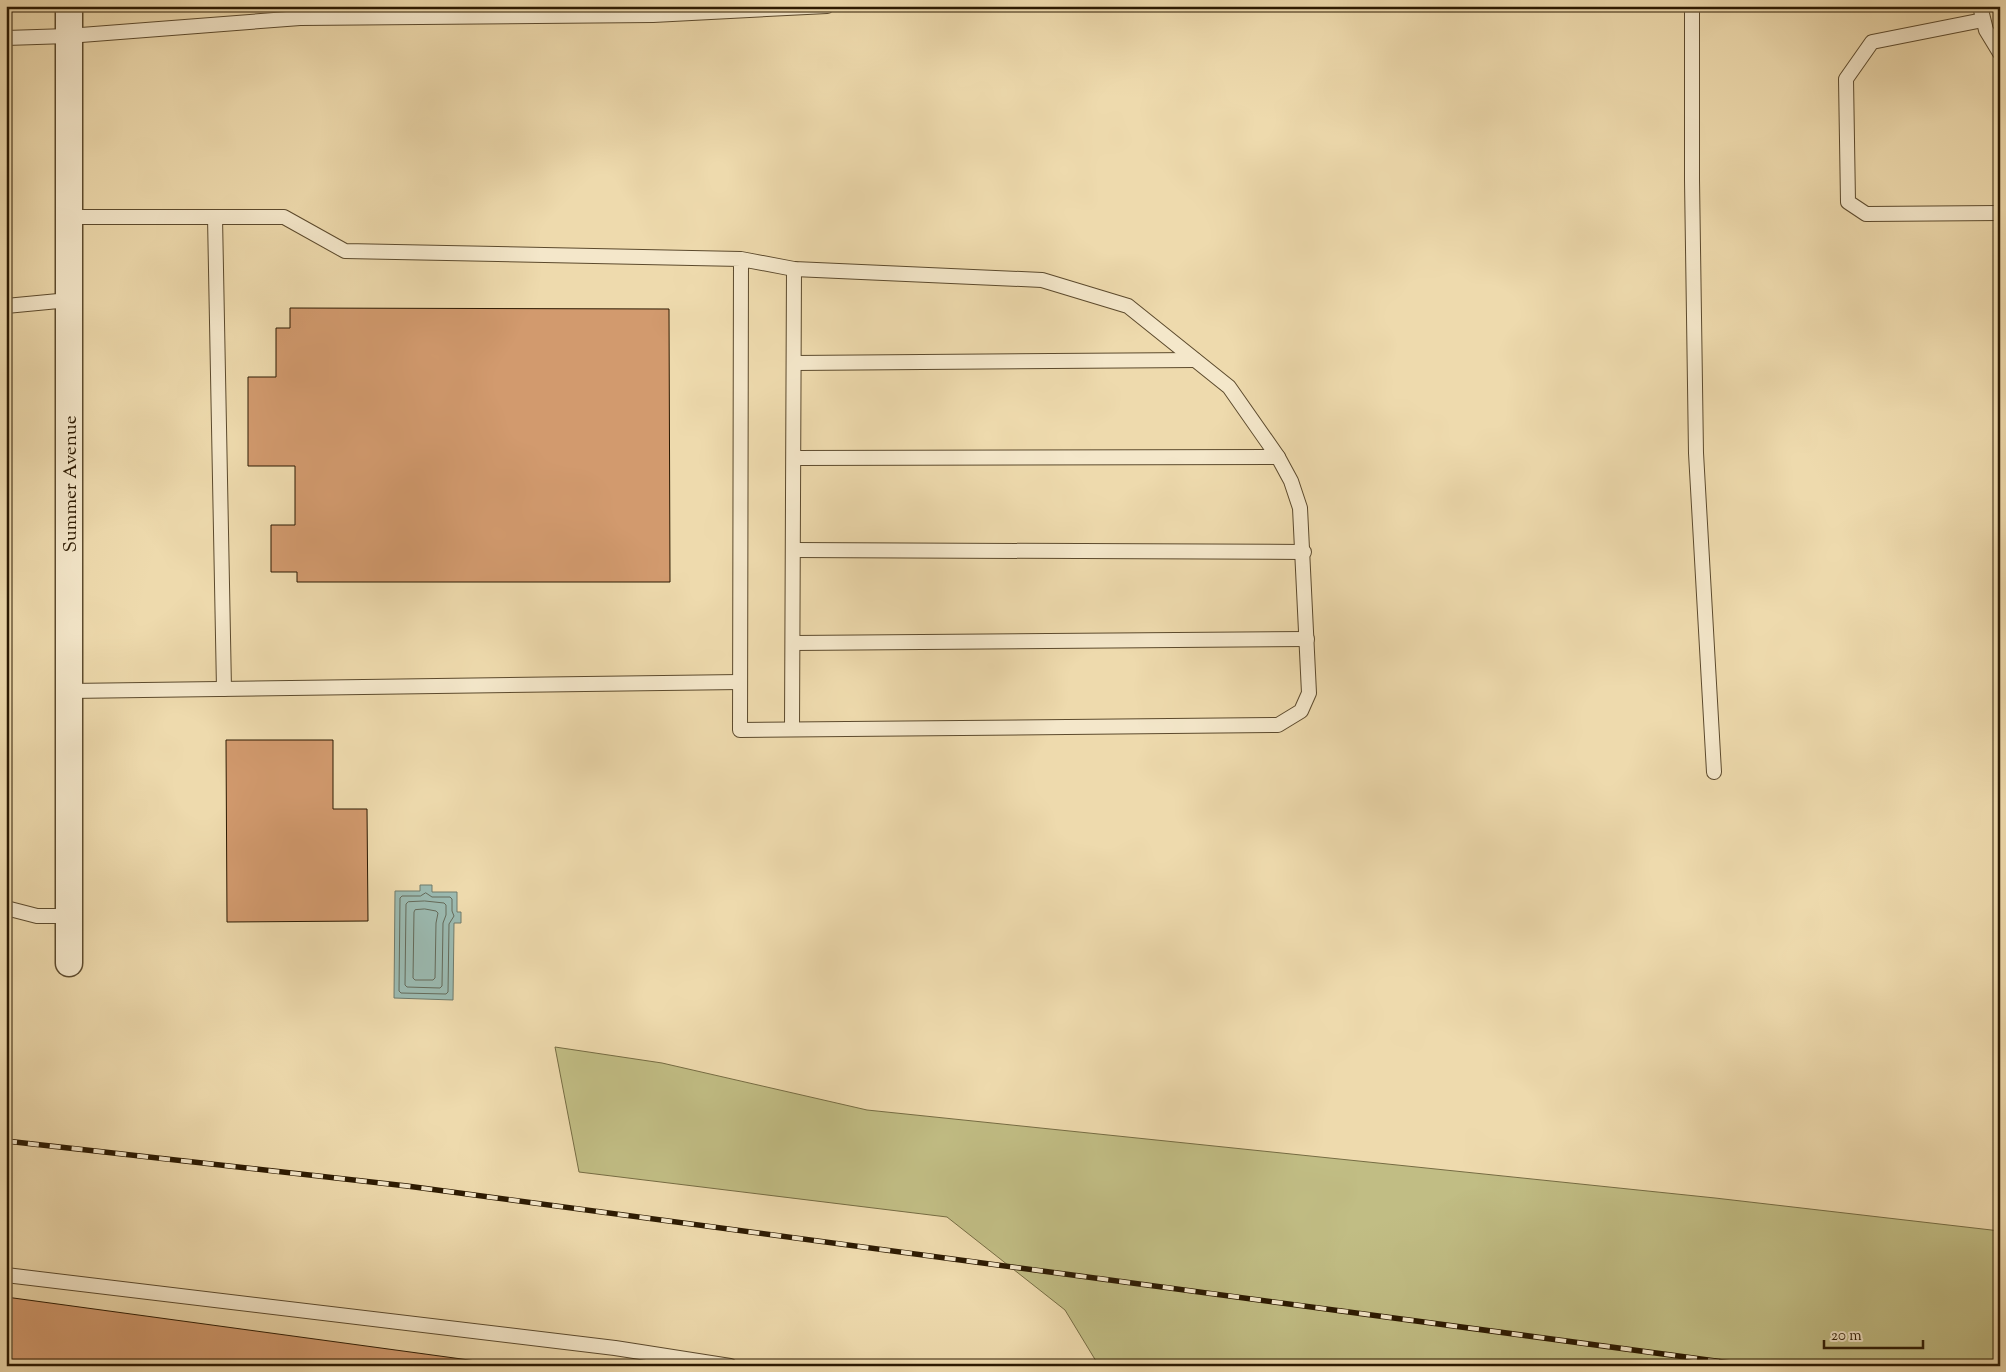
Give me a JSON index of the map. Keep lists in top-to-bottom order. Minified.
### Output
{"streets":{"street":["Summer Avenue"]},"scale_bar":"20 m"}
